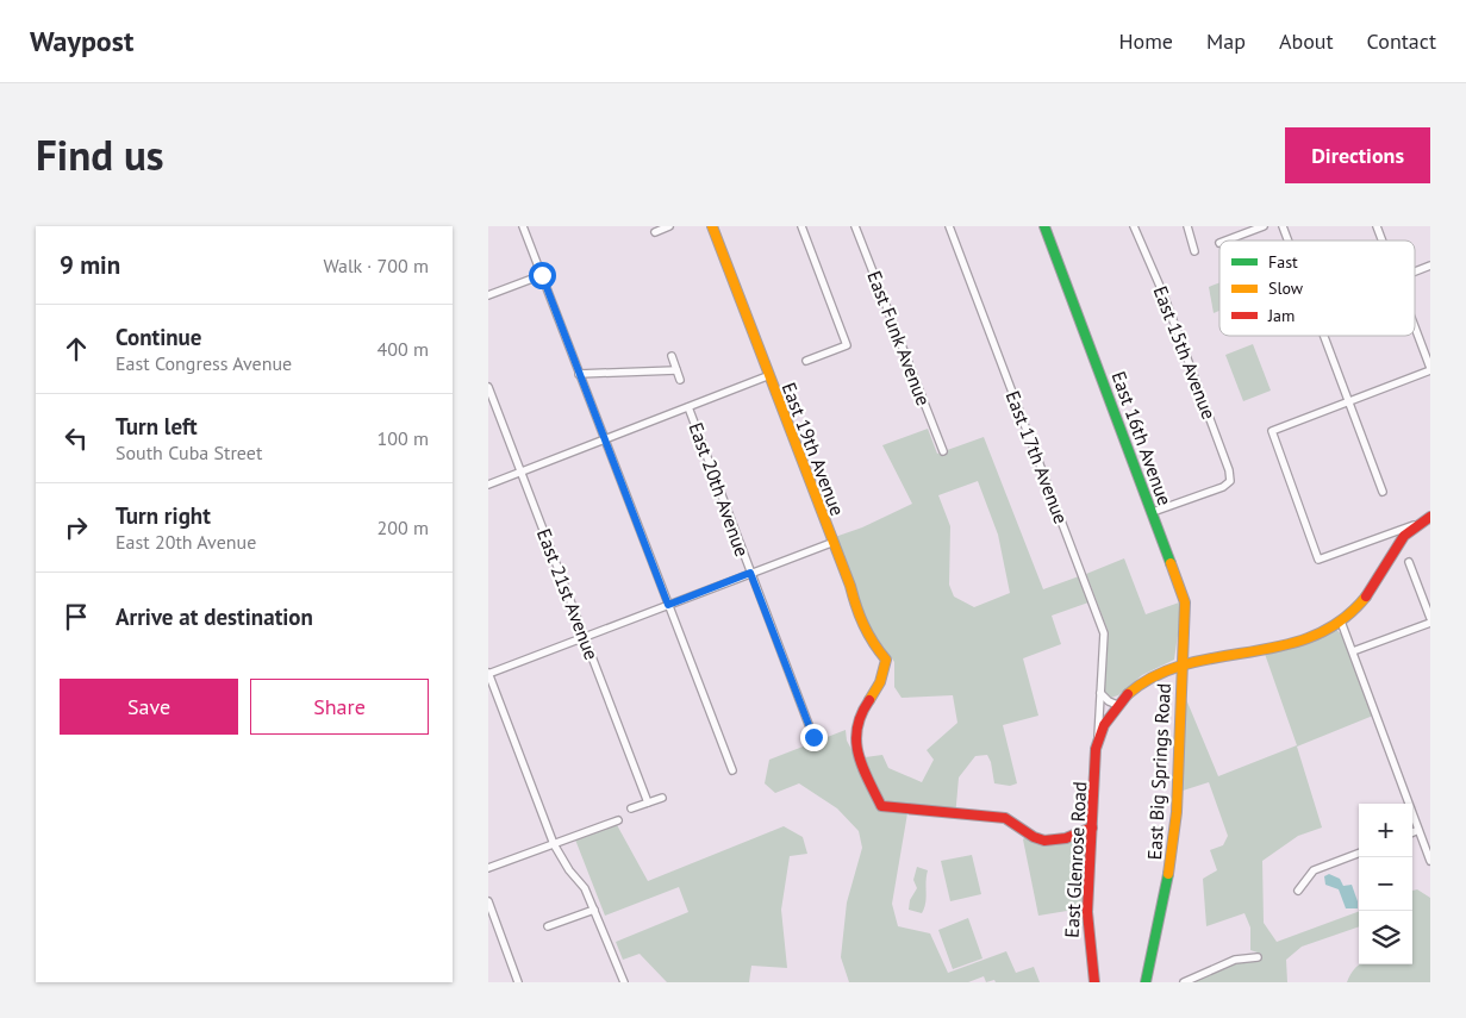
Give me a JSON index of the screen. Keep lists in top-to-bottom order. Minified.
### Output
{"streets":{"street":["East Funk Avenue","East 15th Avenue","East 16th Avenue","East 19th Avenue","East 17th Avenue","East 20th Avenue","East 21st Avenue","East Big Springs Road","East Glenrose Road"]},"crossings":[["East 15th Avenue","East 16th Avenue"],["East 16th Avenue","East Big Springs Road"],["East 19th Avenue","East Glenrose Road"],["East 17th Avenue","East Glenrose Road"]],"legend":["Fast","Slow","Jam"],"page":{"header":"Waypost","nav":["Home","Map","About","Contact"],"title":"Find us","buttons":["Directions",["Save","Share"]],"heading":["9 min","Walk · 700 m"],"list":[["Continue","East Congress Avenue","400 m"],["Turn left","South Cuba Street","100 m"],["Turn right","East 20th Avenue","200 m"],"Arrive at destination"],"map_buttons":["+","−"]}}
